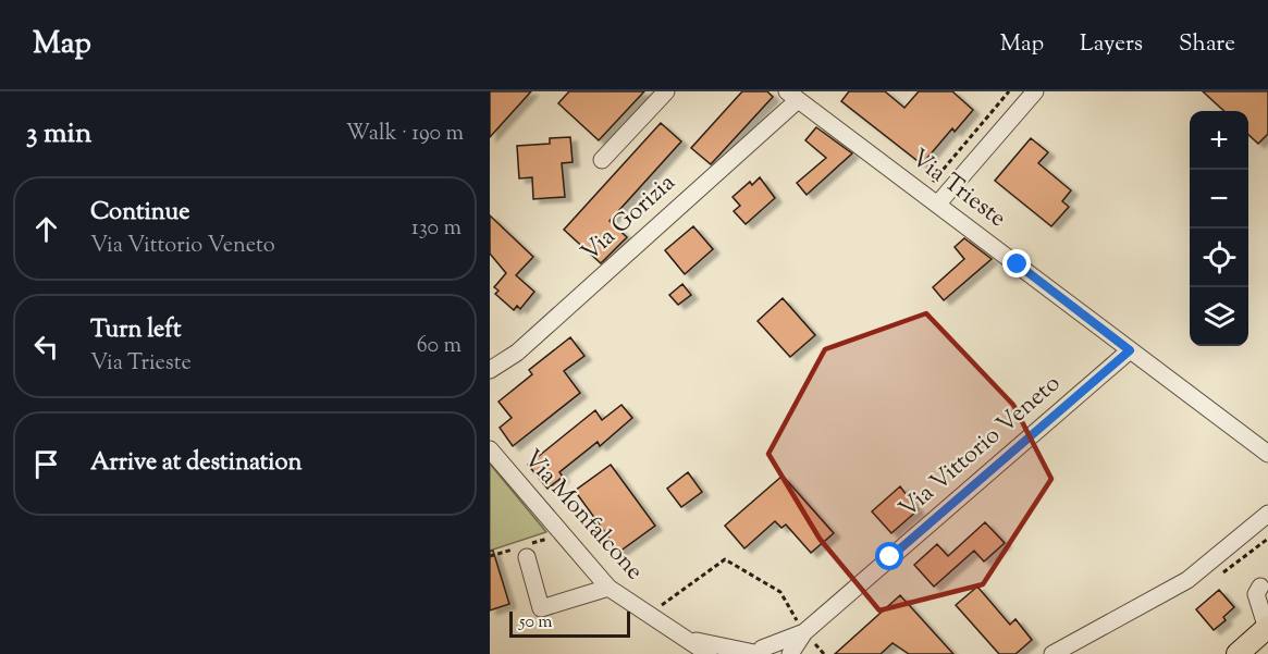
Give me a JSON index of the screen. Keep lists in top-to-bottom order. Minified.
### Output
{"streets":{"street":["Via Trieste","Via Gorizia","Via Vittorio Veneto","Via Monfalcone"]},"crossings":[["Via Trieste","Via Gorizia"],["Via Trieste","Via Vittorio Veneto"],["Via Vittorio Veneto","Via Monfalcone"]],"scale_bar":"50 m","page":{"header":"Map","nav":["Map","Layers","Share"],"heading":["3 min","Walk · 190 m"],"map_buttons":["+","−"],"list":[["Continue","Via Vittorio Veneto","130 m"],["Turn left","Via Trieste","60 m"],"Arrive at destination"],"scale":"50 m"}}
